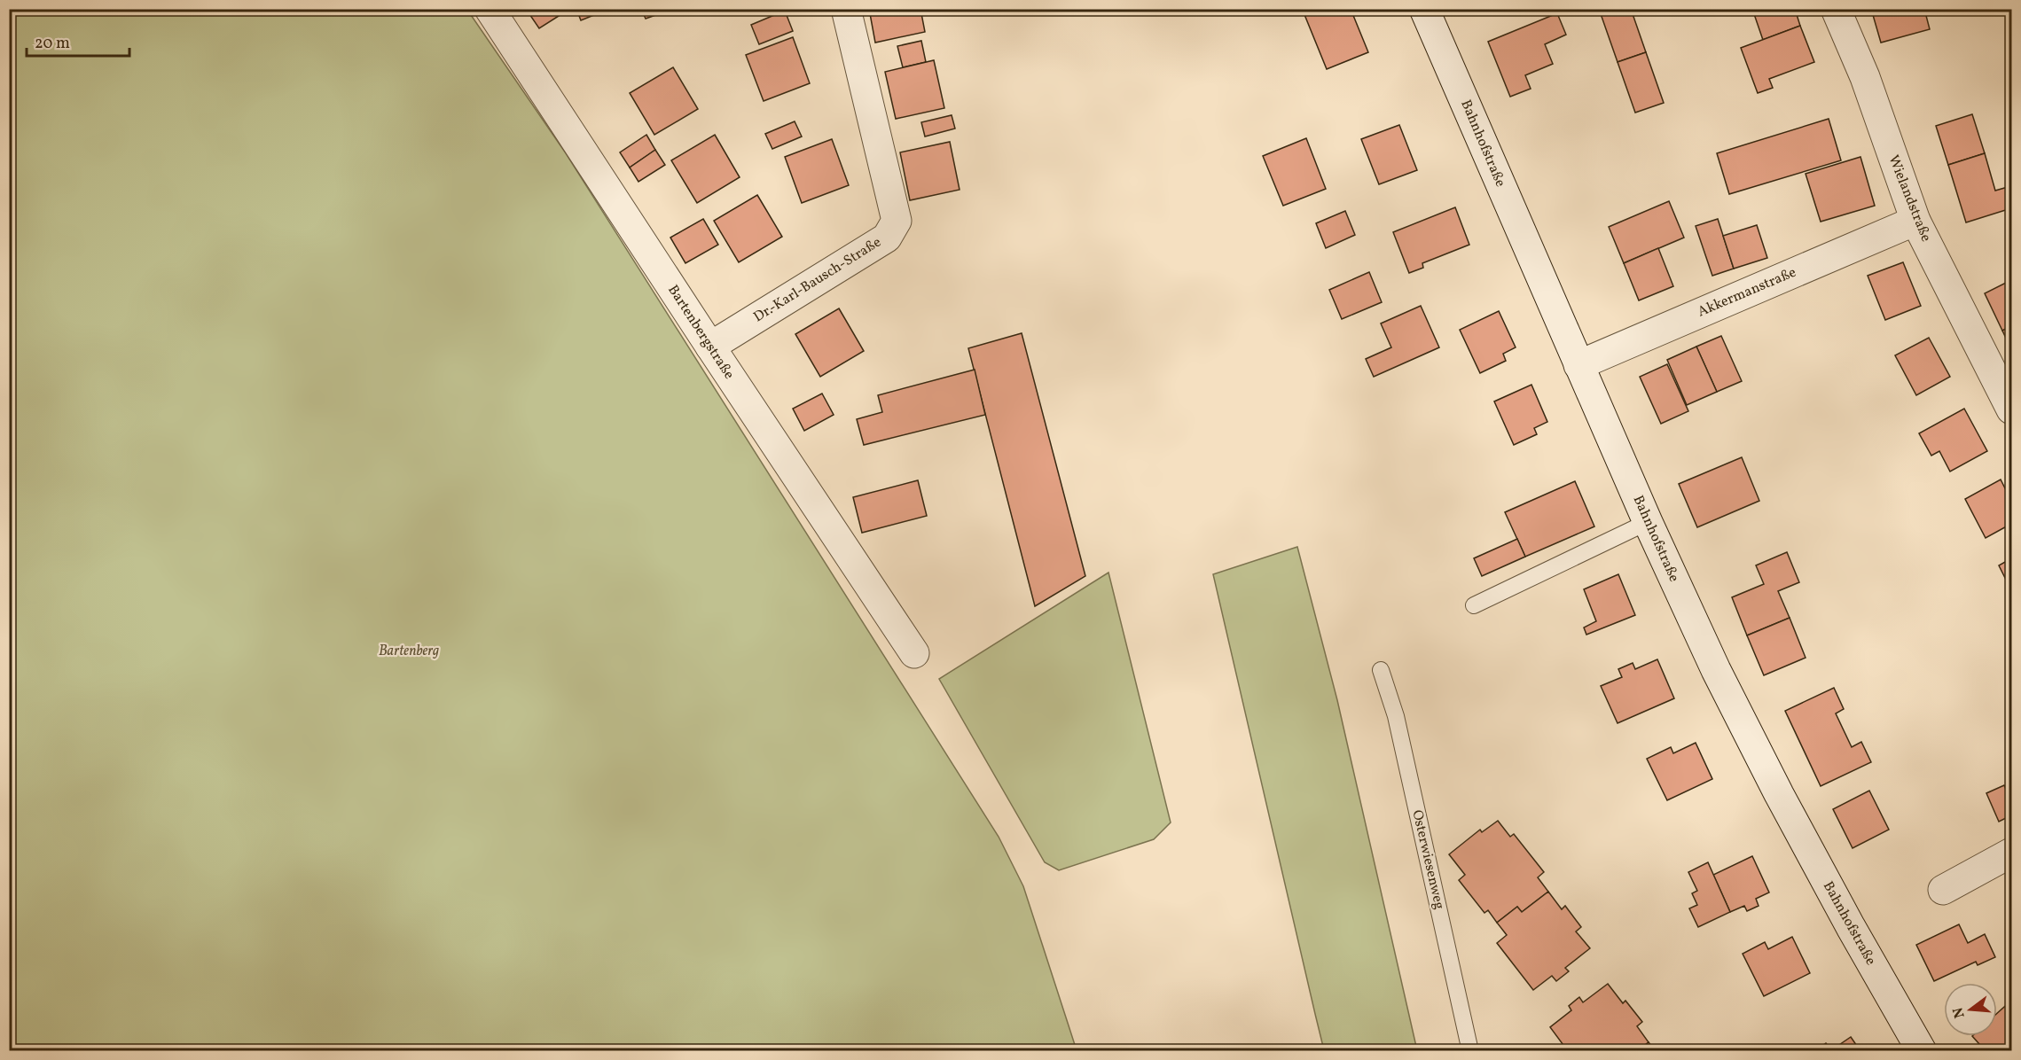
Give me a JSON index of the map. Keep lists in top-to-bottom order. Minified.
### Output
{"streets":{"street":["Bahnhofstraße","Wielandstraße","Dr.-Karl-Bausch-Straße","Akkermanstraße","Bartenbergstraße"],"lane":["Osterwiesenweg"]},"crossings":[["Bahnhofstraße","Akkermanstraße"],["Wielandstraße","Akkermanstraße"],["Dr.-Karl-Bausch-Straße","Bartenbergstraße"]],"parks":["Bartenberg"],"scale_bar":"20 m","north":"left"}
